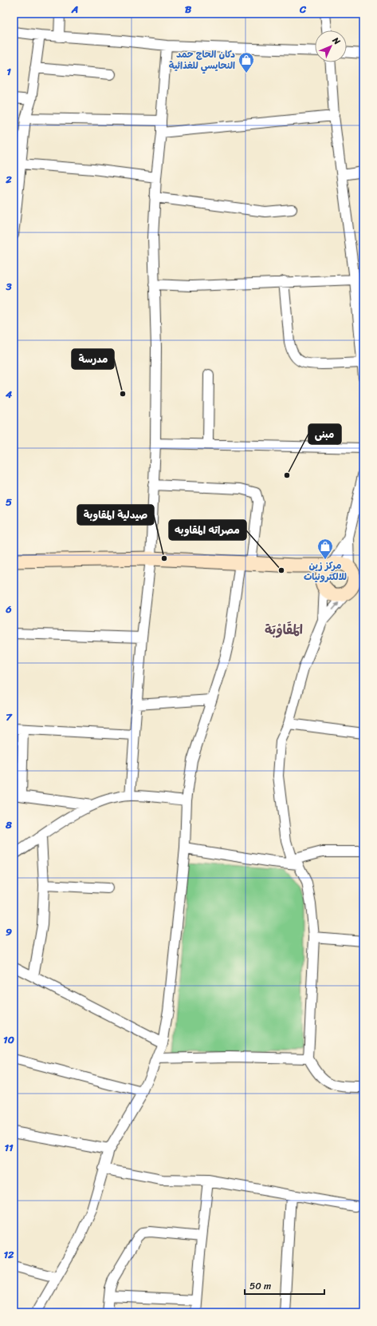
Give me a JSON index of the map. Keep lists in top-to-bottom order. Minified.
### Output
{"districts":["المَقَاوْبَة"],"places":{"shop":["دكان الحاج حمد النحايسي للغذائية","مركز زين للالكترونيات"],"other":["مدرسة","مبنى","صيدلية المقاوبة","مصراته المقاوبه"]},"scale_bar":"50 m","north":"top right","grid":{"columns":["A","B","C"],"rows":["1","2","3","4","5","6","7","8","9","10","11","12"]}}
